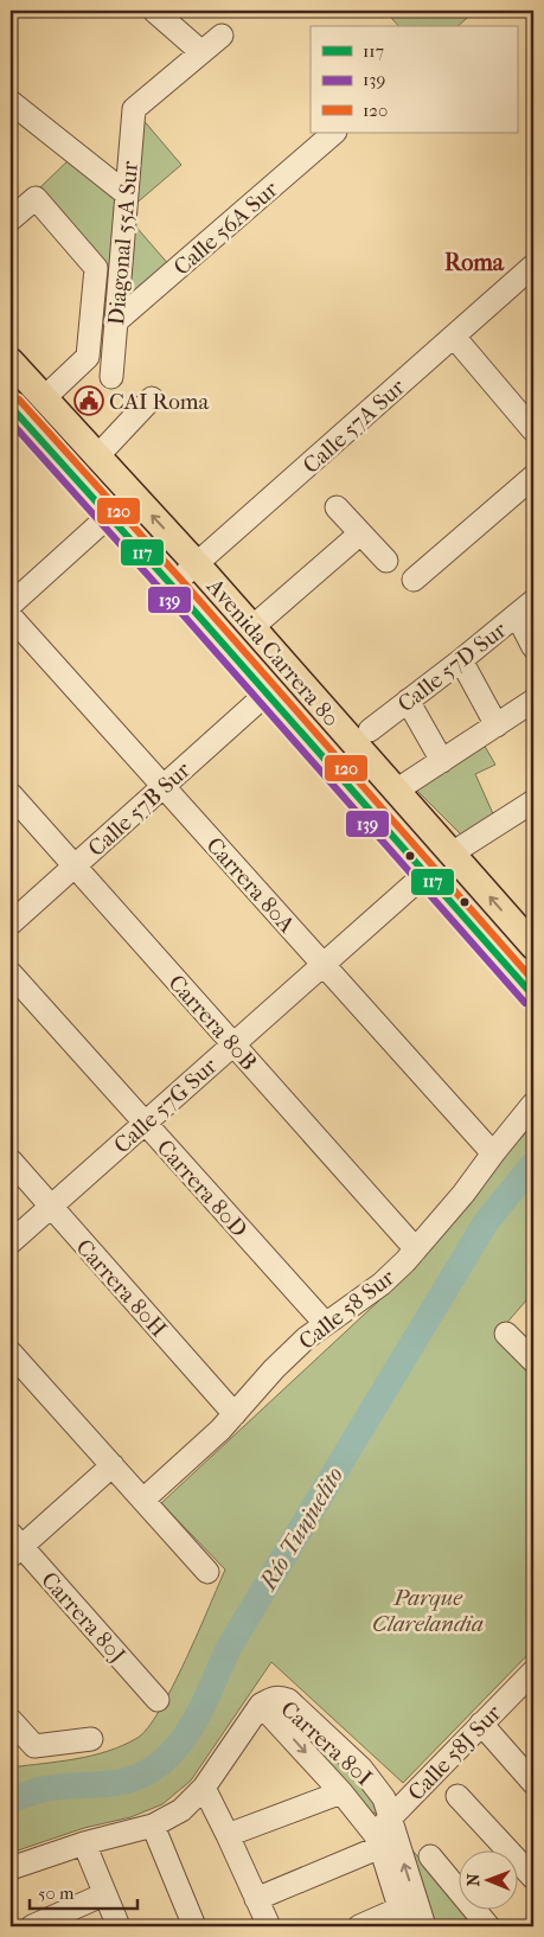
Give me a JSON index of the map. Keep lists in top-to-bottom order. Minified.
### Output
{"streets":{"main road":["Avenida Carrera 80"],"street":["Calle 56A Sur","Diagonal 55A Sur","Calle 57A Sur","Calle 57D Sur","Calle 57B Sur","Carrera 80A","Carrera 80B","Calle 57G Sur","Carrera 80D","Carrera 80H","Calle 58 Sur","Carrera 80J","Carrera 80I","Calle 58J Sur"]},"crossings":[["Calle 56A Sur","Diagonal 55A Sur"],["Calle 57A Sur","Avenida Carrera 80"],["Avenida Carrera 80","Calle 57B Sur"],["Avenida Carrera 80","Calle 57G Sur"],["Calle 57B Sur","Carrera 80A"],["Calle 57B Sur","Carrera 80B"],["Carrera 80A","Calle 57G Sur"],["Carrera 80A","Calle 58 Sur"],["Carrera 80B","Calle 57G Sur"],["Carrera 80B","Calle 58 Sur"],["Calle 57G Sur","Carrera 80D"],["Calle 57G Sur","Carrera 80H"],["Carrera 80D","Calle 58 Sur"],["Carrera 80H","Calle 58 Sur"],["Carrera 80I","Calle 58J Sur"]],"districts":["Roma"],"water":["Río Tunjuelito"],"parks":["Parque Clarelandia"],"places":{"public building":["CAI Roma"]},"lines":["transit line 120","transit line 117","transit line 139"],"legend":["117","139","120"],"scale_bar":"50 m","north":"left"}
